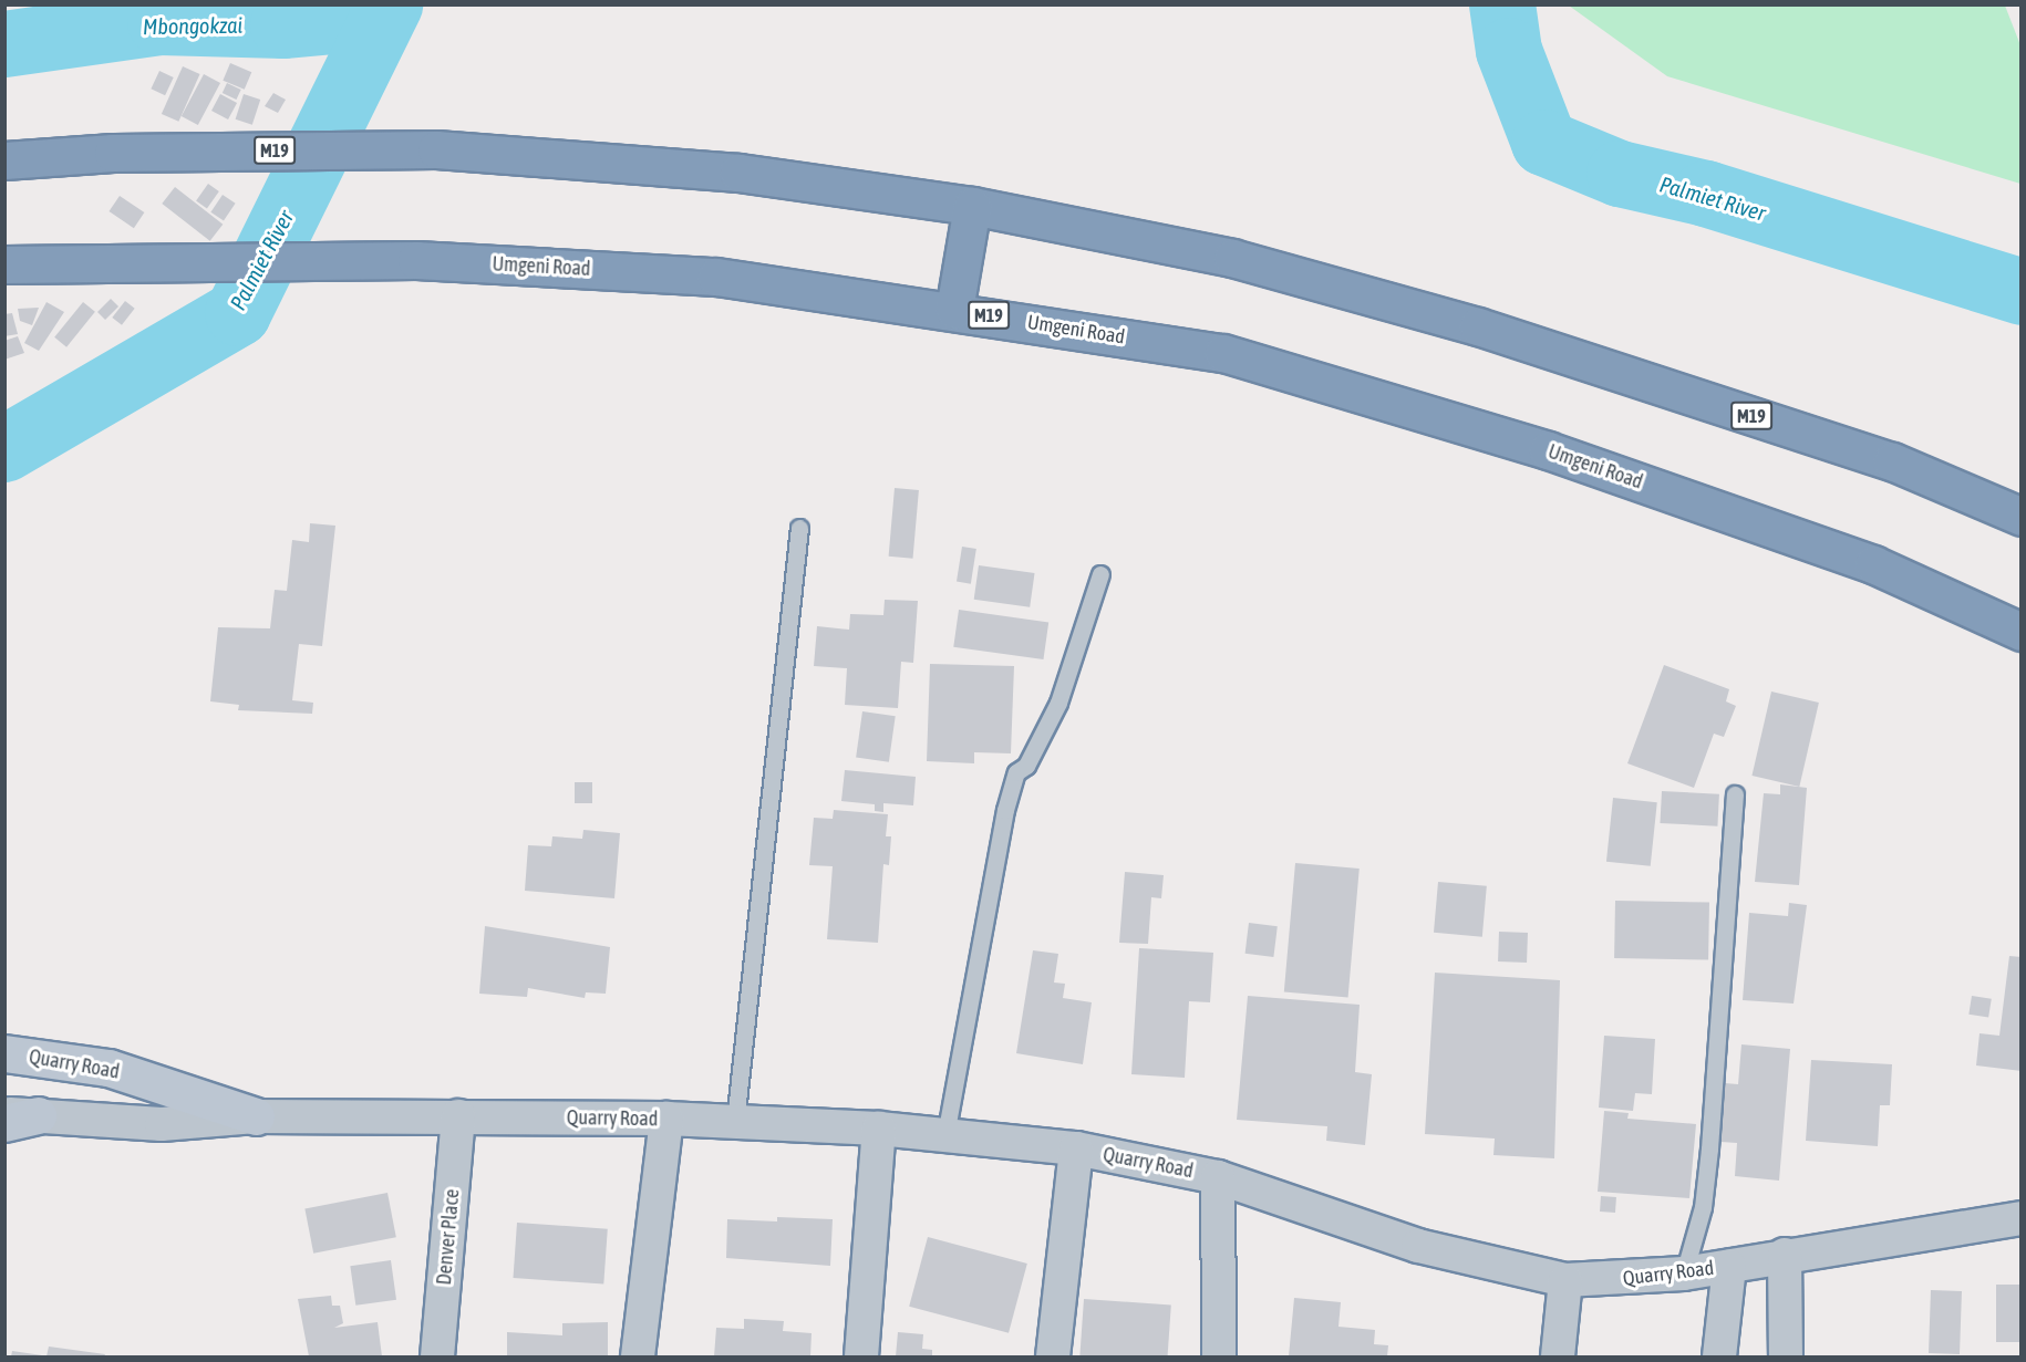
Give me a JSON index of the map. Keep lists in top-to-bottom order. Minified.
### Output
{"streets":{"highway":["M19","Umgeni Road"],"street":["Quarry Road","Denver Place"]},"crossings":[["Quarry Road","Denver Place"]],"water":["Mbongokzai","Palmiet River"]}
